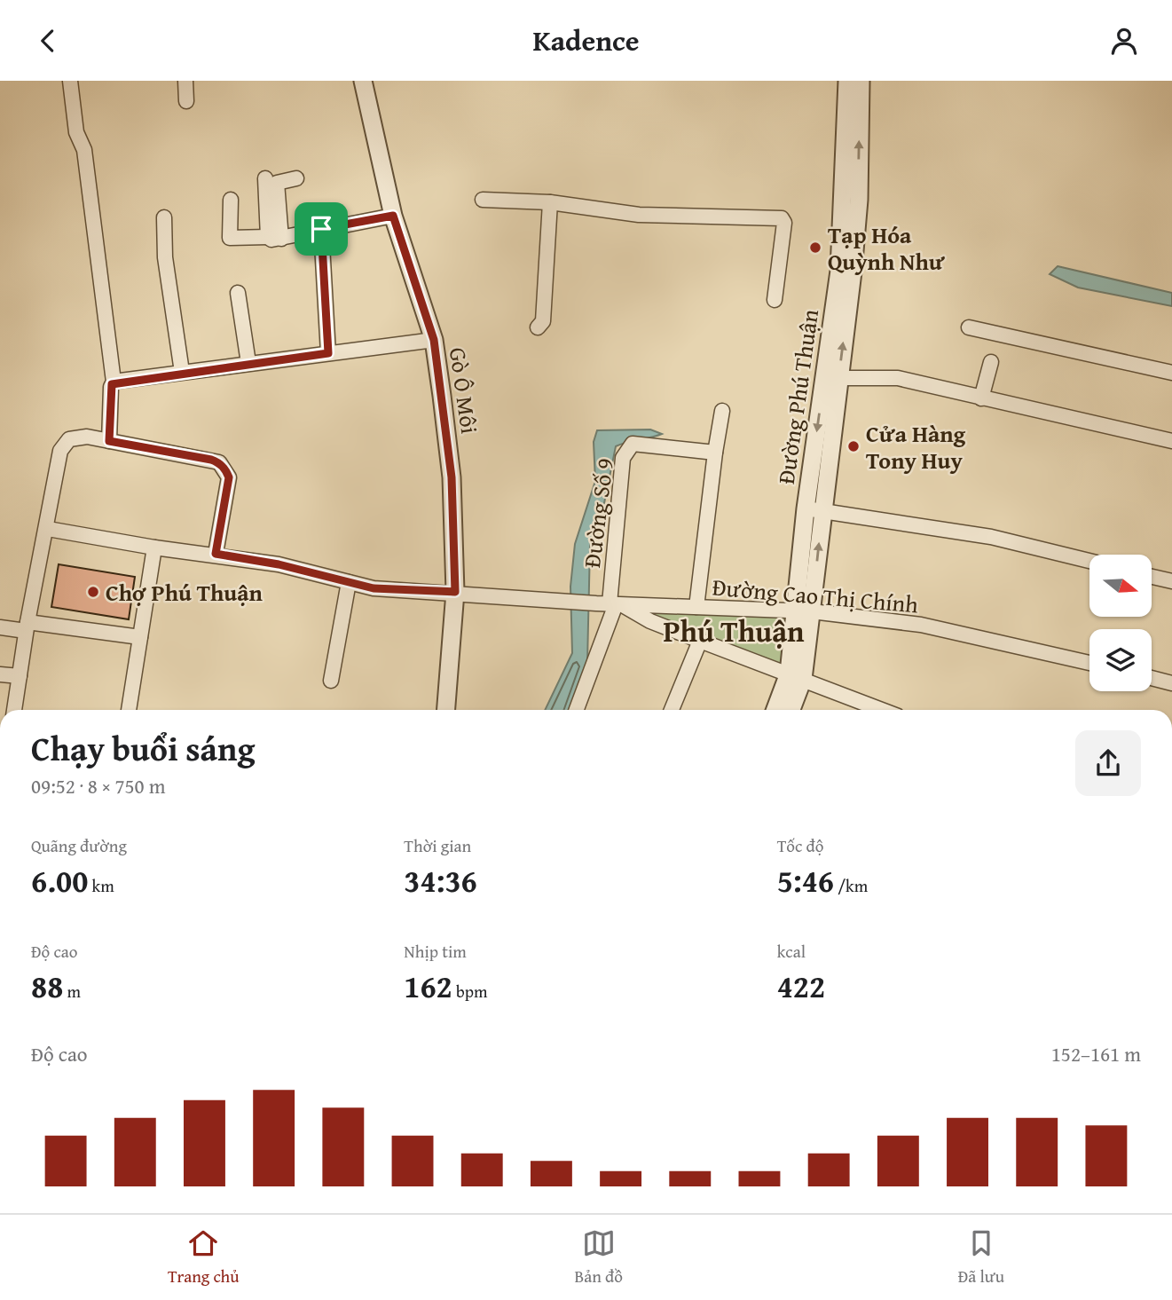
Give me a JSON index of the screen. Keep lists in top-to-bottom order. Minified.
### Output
{"streets":{"street":["Gò Ô Môi","Đường Phú Thuận","Đường Số 9","Đường Cao Thị Chính"]},"crossings":[["Gò Ô Môi","Đường Cao Thị Chính"],["Đường Phú Thuận","Đường Cao Thị Chính"],["Đường Số 9","Đường Cao Thị Chính"]],"districts":["Phú Thuận"],"places":["Tạp Hóa Quỳnh Như","Cửa Hàng Tony Huy","Chợ Phú Thuận"],"north":"right","page":{"header":"Kadence","heading":["Chạy buổi sáng","09:52 · 8 × 750 m"],"stats":[["Quãng đường","6.00 km"],["Thời gian","34:36"],["Tốc độ","5:46 /km"],["Độ cao","88 m"],["Nhịp tim","162 bpm"],["kcal","422"]],"chart":["Độ cao","152–161 m"],"tabs":["Trang chủ","Bản đồ","Đã lưu"]}}
